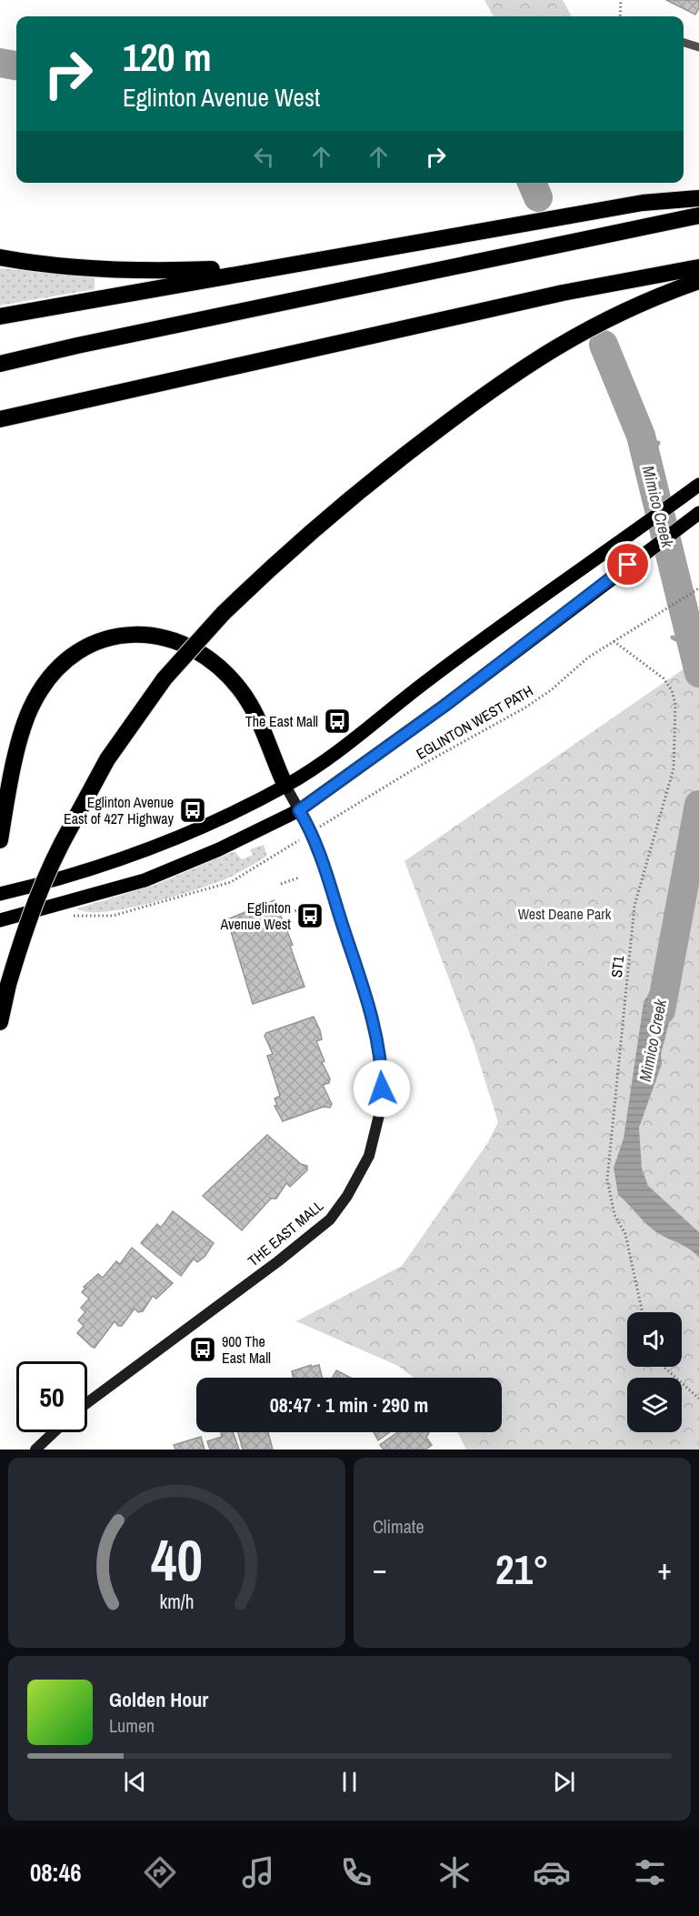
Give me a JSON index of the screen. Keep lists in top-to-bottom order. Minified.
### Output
{"streets":{"main road":["THE EAST MALL"],"path":["EGLINTON WEST PATH","ST1"]},"crossings":[["EGLINTON WEST PATH","ST1"]],"water":["Mimico Creek"],"parks":["West Deane Park"],"places":{"bus stop":["The East Mall","Eglinton Avenue East of 427 Highway","Eglinton Avenue West","900 The East Mall"]},"page":{"turn":["120 m","Eglinton Avenue West"],"limit":"50","trip":"08:47 · 1 min · 290 m","tile":"Climate","heat":["−","21°","+"],"song":["Golden Hour","Lumen"],"tabs":"08:46","gauge":["40","km/h"]}}
